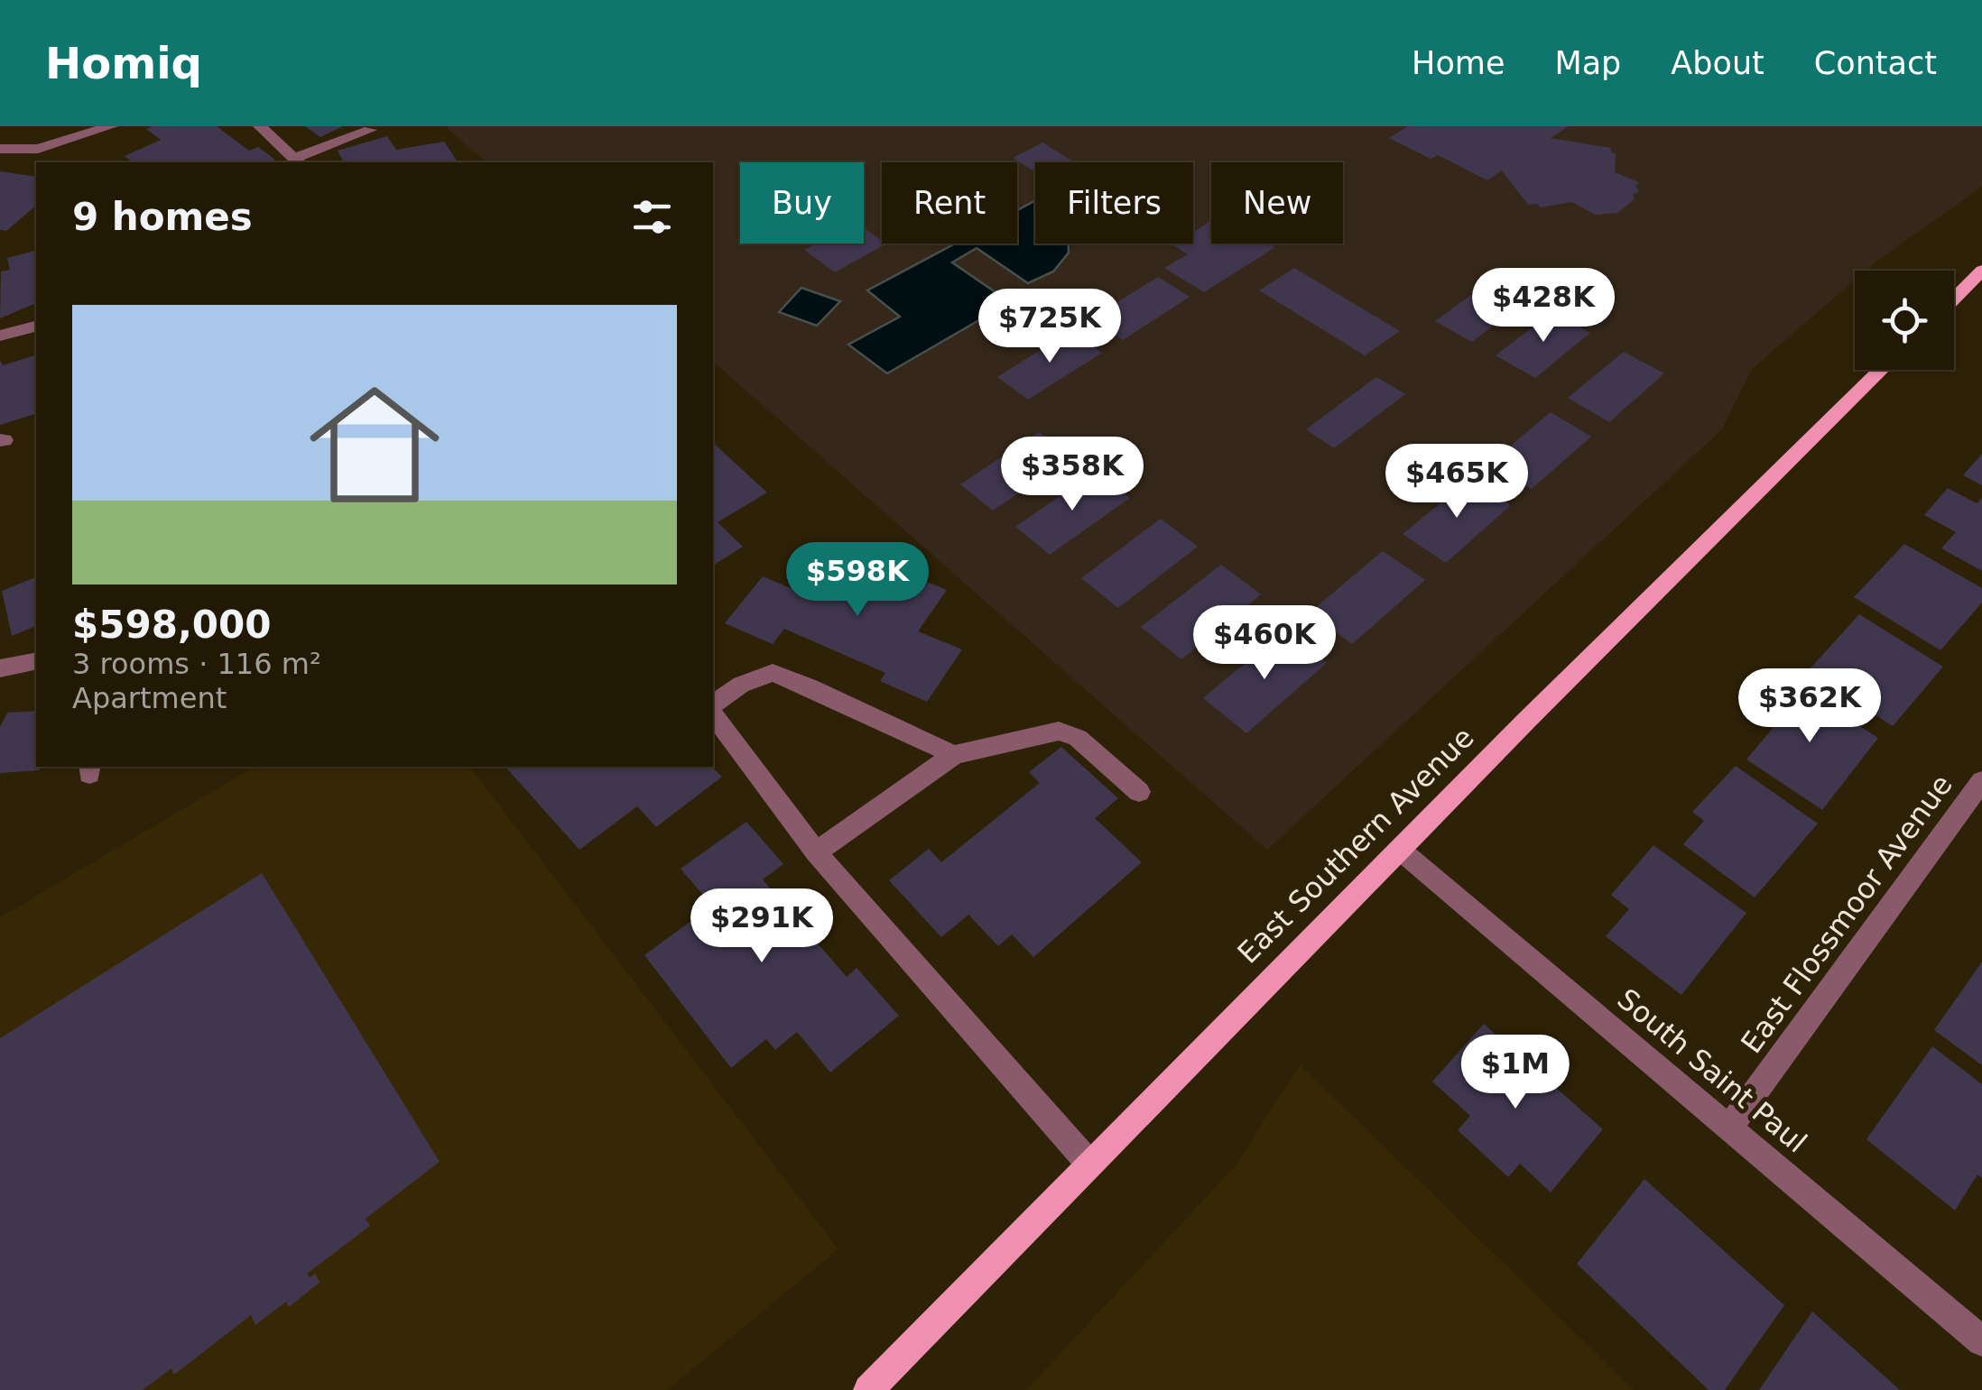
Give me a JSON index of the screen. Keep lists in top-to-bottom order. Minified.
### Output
{"streets":{"main road":["East Southern Avenue"],"street":["East Flossmoor Avenue","South Saint Paul"]},"crossings":[["East Southern Avenue","South Saint Paul"],["East Flossmoor Avenue","South Saint Paul"]],"page":{"header":"Homiq","nav":["Home","Map","About","Contact"],"chip":["Buy","Rent","Filters","New"],"heading":"9 homes","price":["$428K","$725K","$358K","$465K","$598K","$460K","$362K","$291K","$1M"],"list":[{"name":"$598,000","note":"3 rooms · 116 m² · Apartment"}]}}
